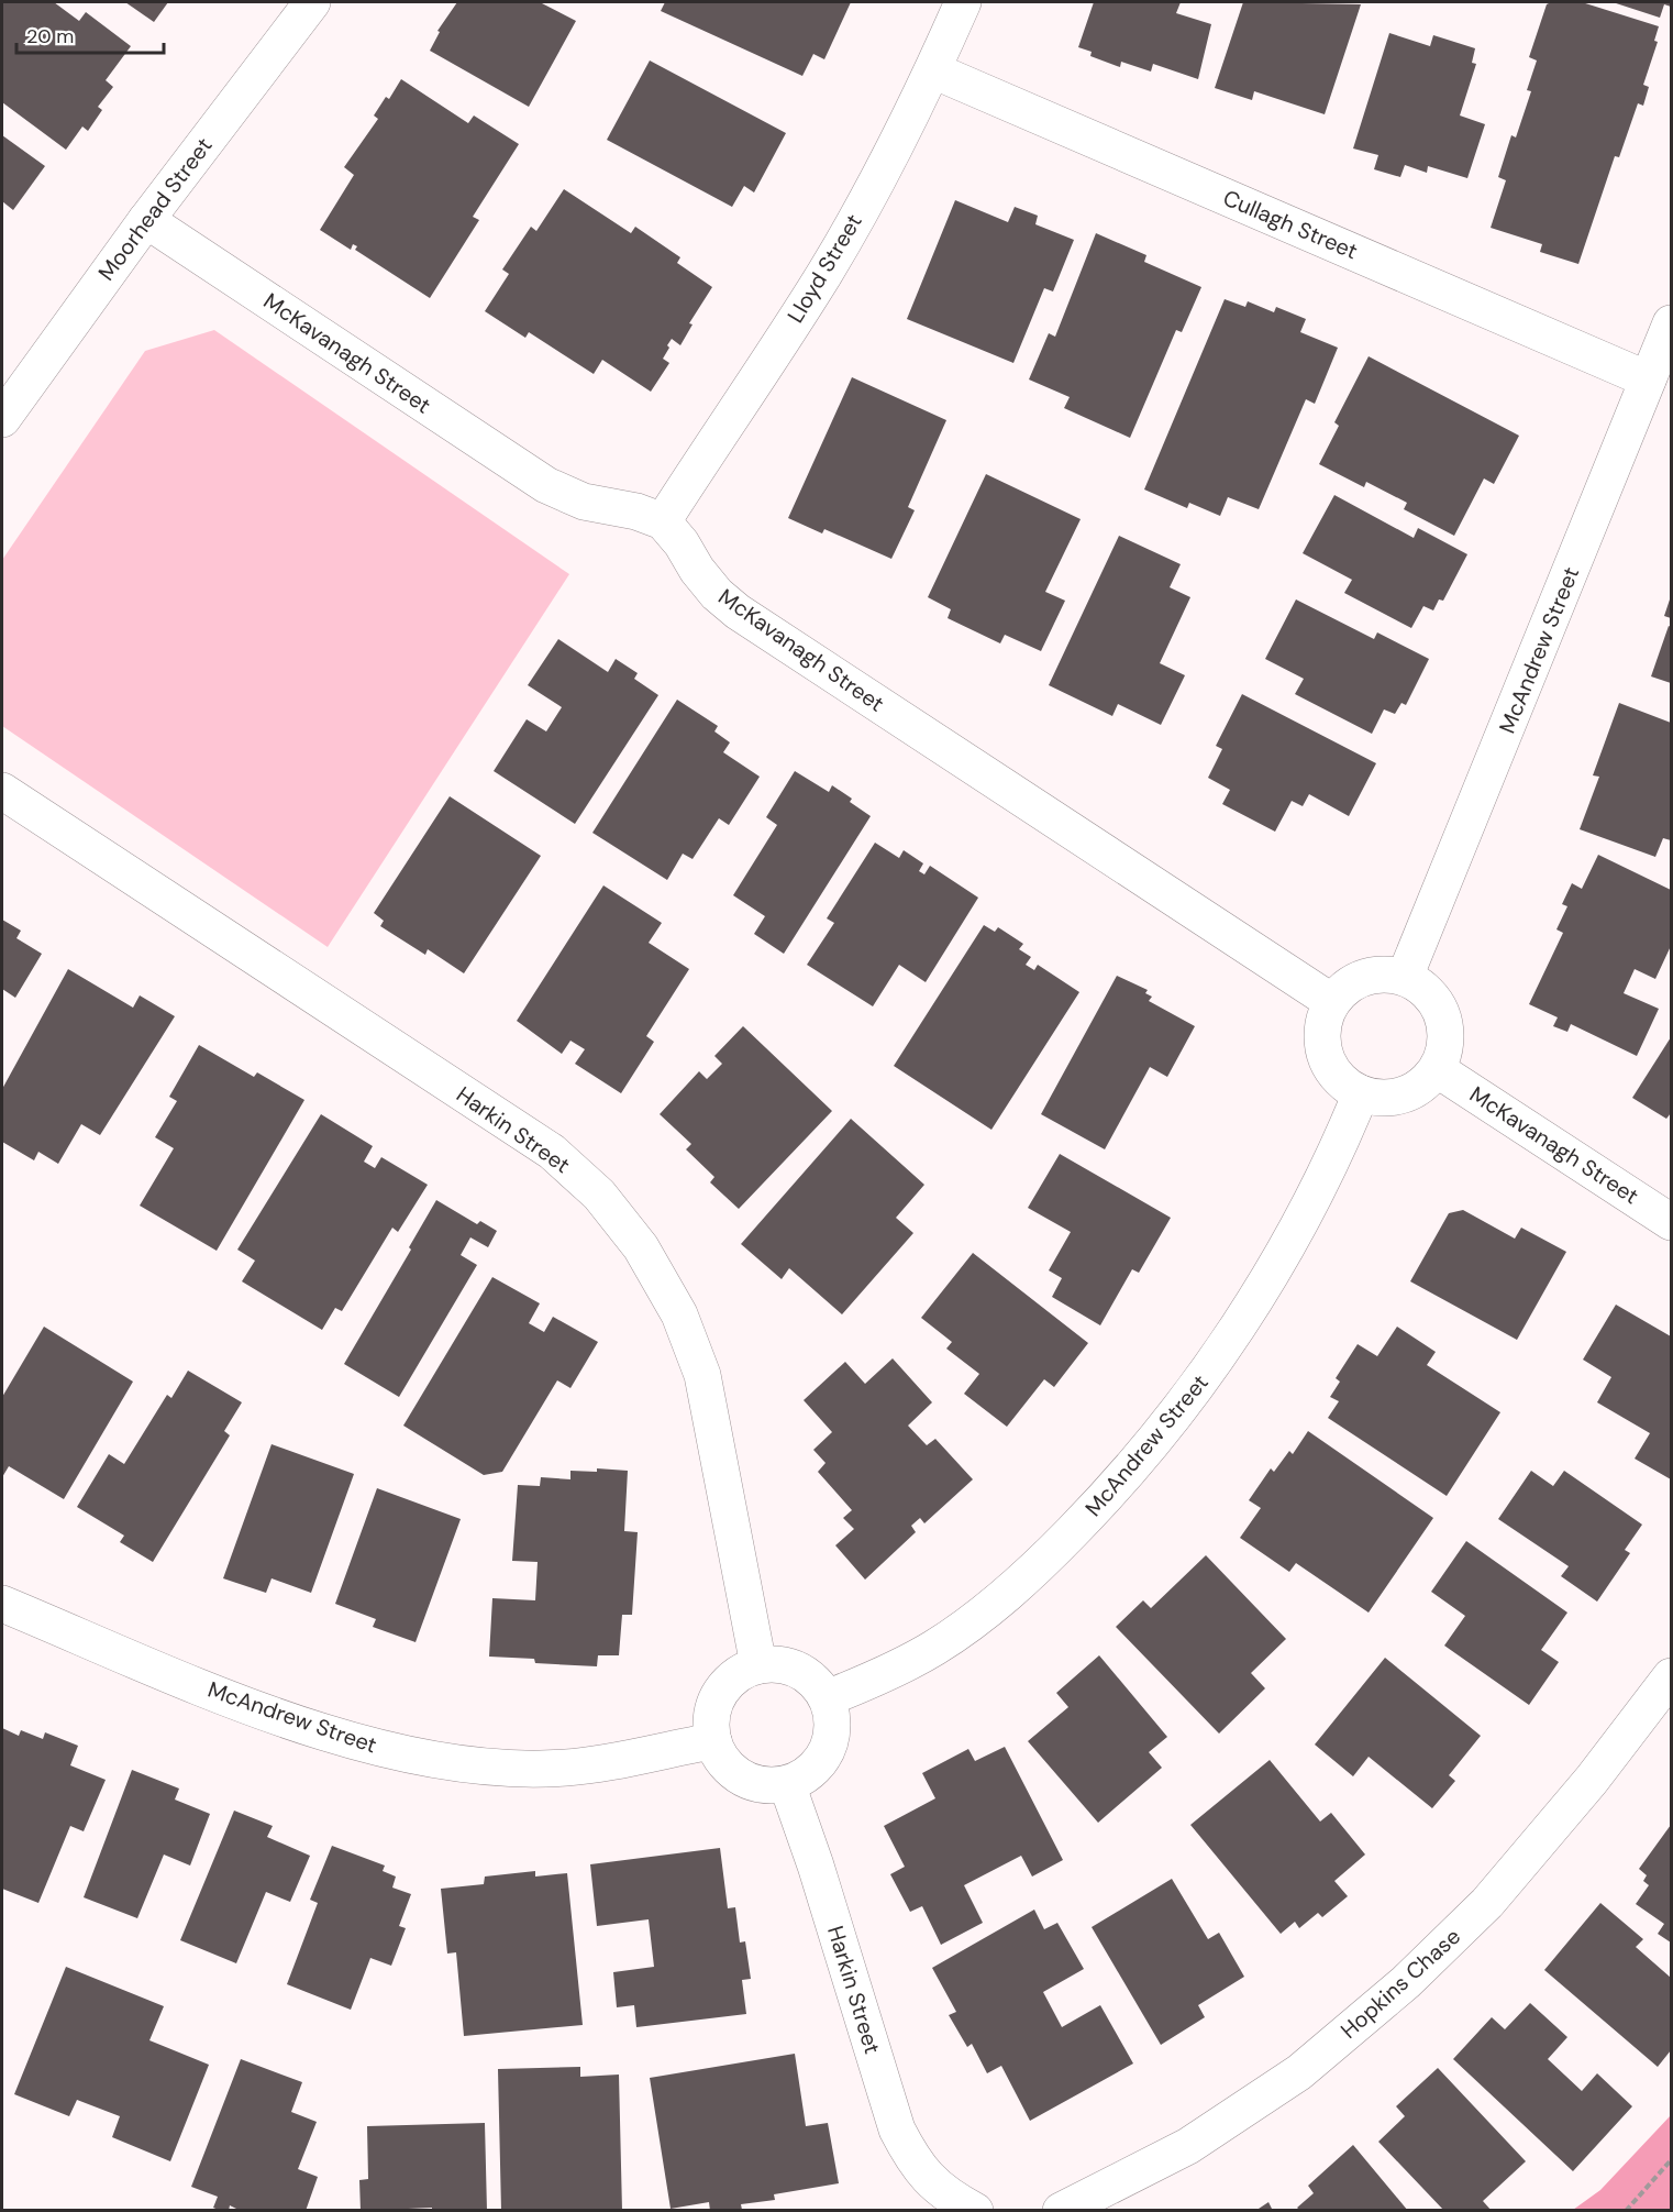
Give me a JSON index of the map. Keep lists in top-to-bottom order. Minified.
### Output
{"streets":{"street":["Moorhead Street","Cullagh Street","Lloyd Street","McKavanagh Street","McAndrew Street","Harkin Street","Hopkins Chase"]},"crossings":[["Moorhead Street","McKavanagh Street"],["Cullagh Street","Lloyd Street"],["Cullagh Street","McAndrew Street"],["Lloyd Street","McKavanagh Street"],["McKavanagh Street","McAndrew Street"],["McAndrew Street","Harkin Street"]],"scale_bar":"20 m"}
